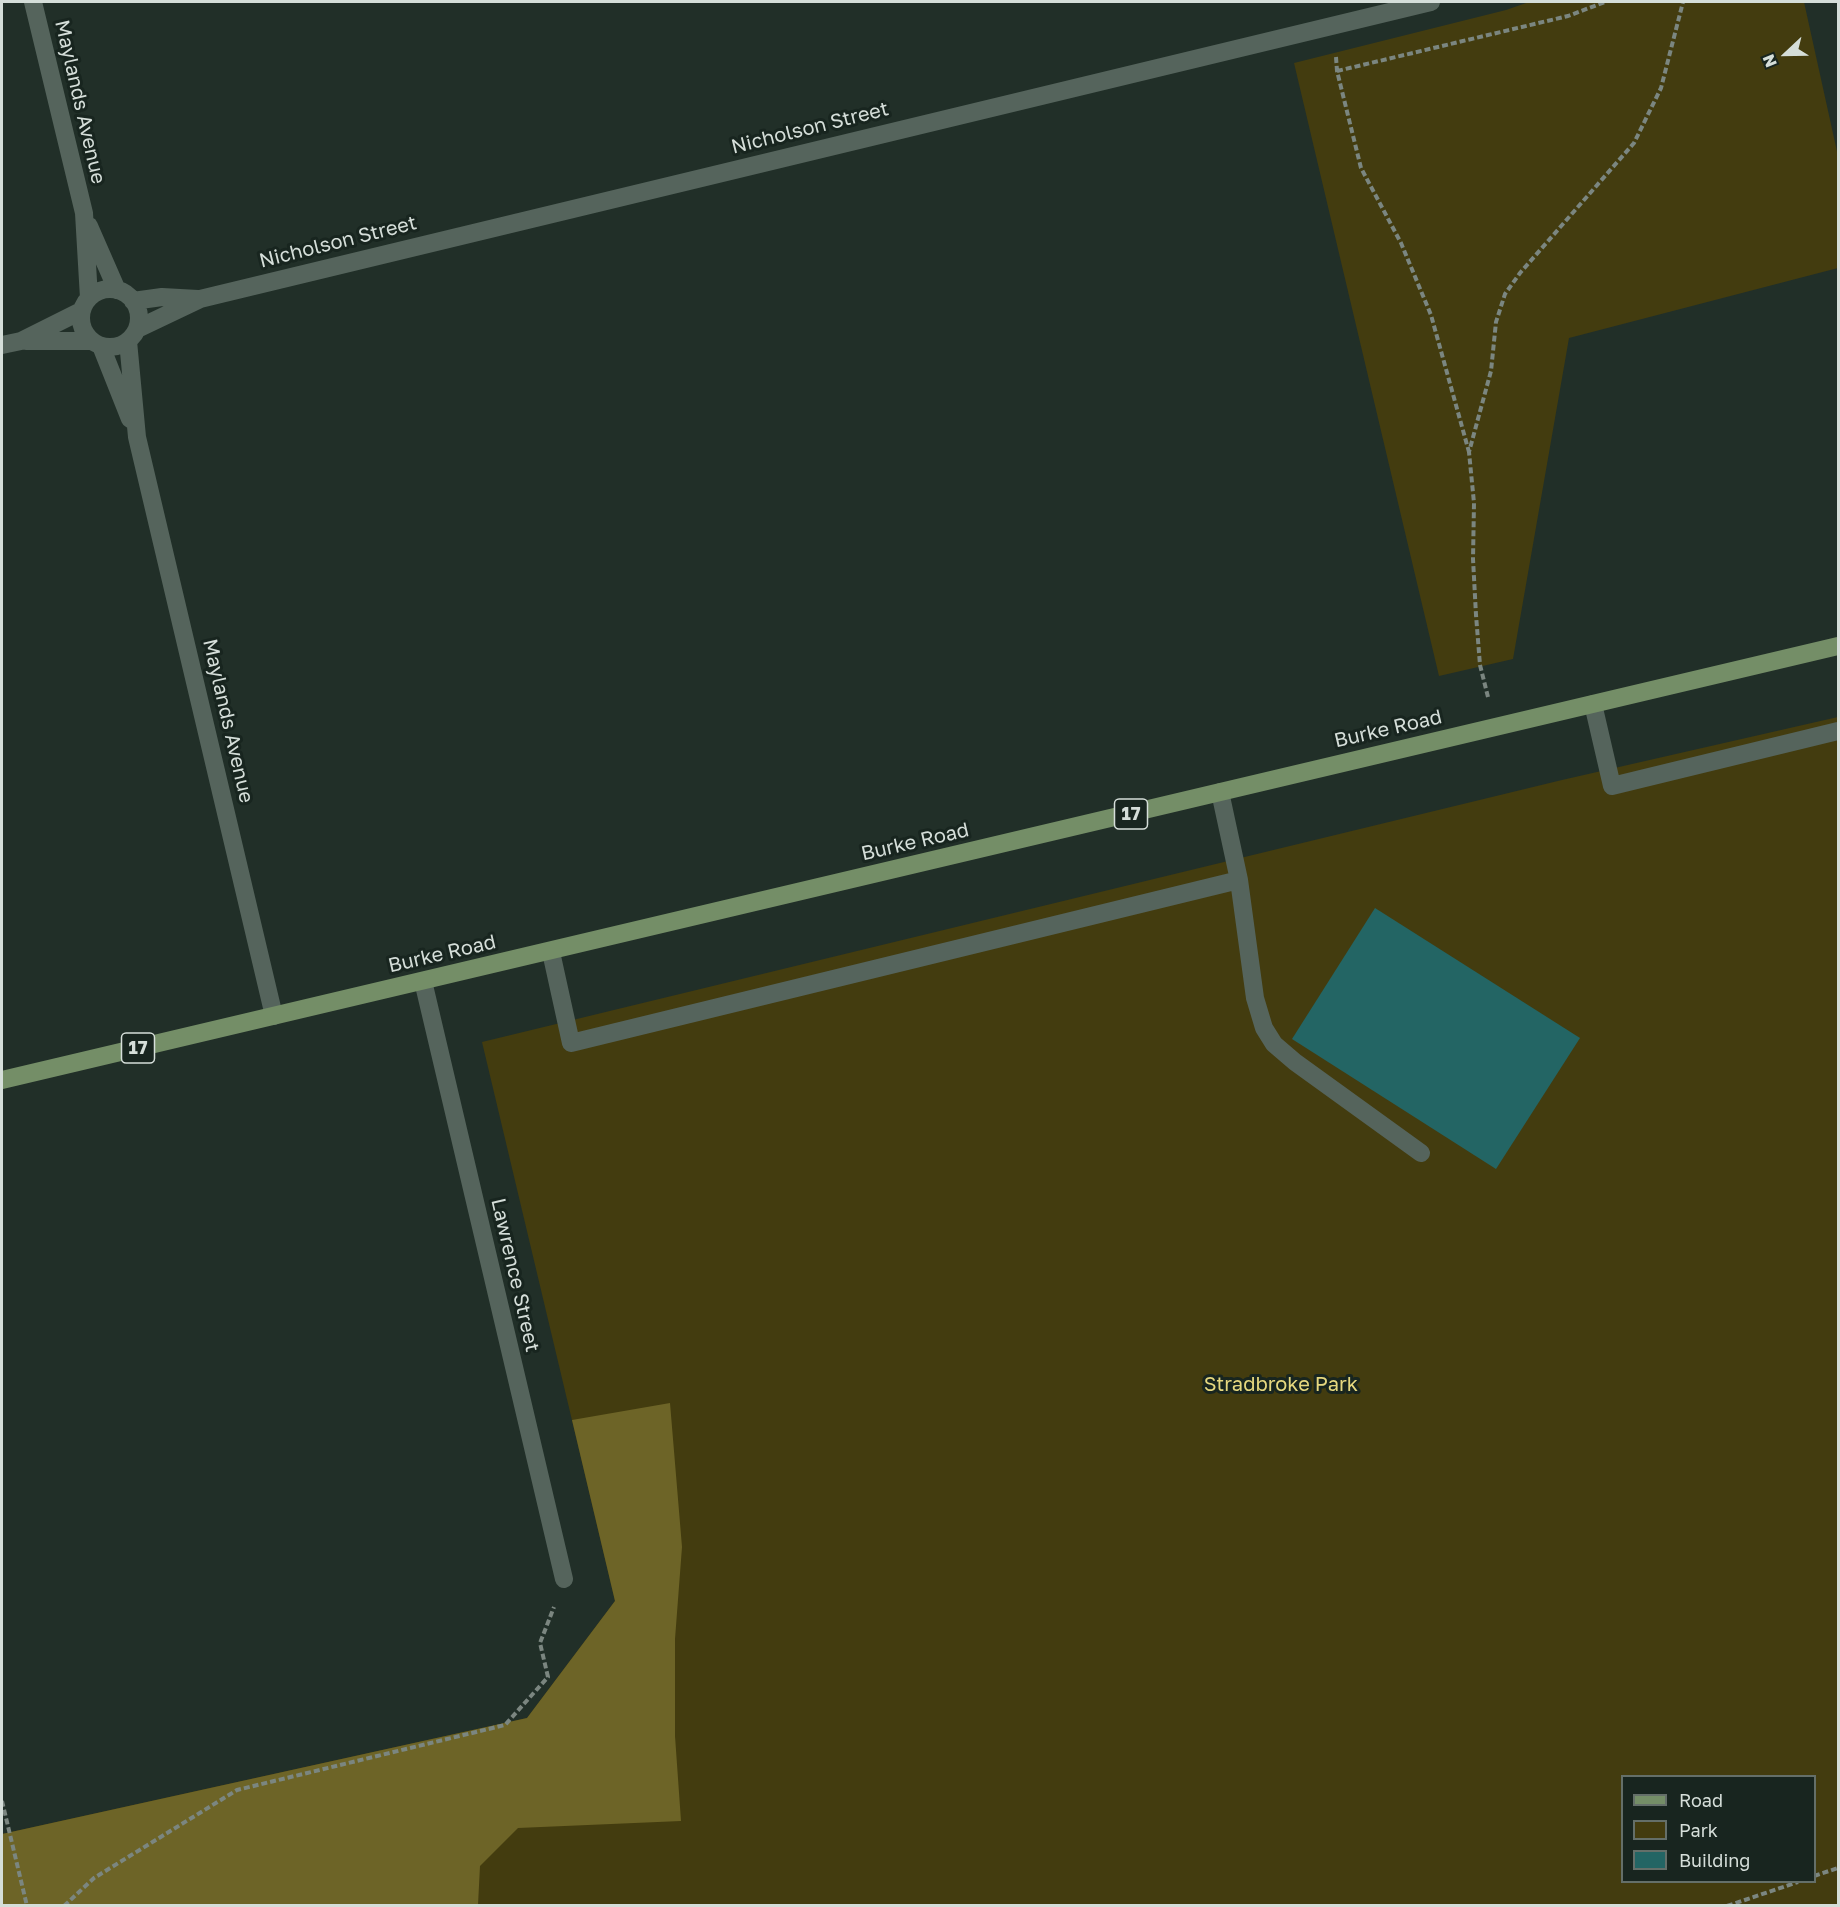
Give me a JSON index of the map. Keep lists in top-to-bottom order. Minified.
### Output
{"streets":{"main road":["Burke Road","17"],"street":["Maylands Avenue","Nicholson Street","Lawrence Street"]},"crossings":[["Maylands Avenue","Nicholson Street"],["Maylands Avenue","Burke Road"],["Burke Road","Lawrence Street"]],"parks":["Stradbroke Park"],"legend":["Road","Park","Building"],"north":"left"}
